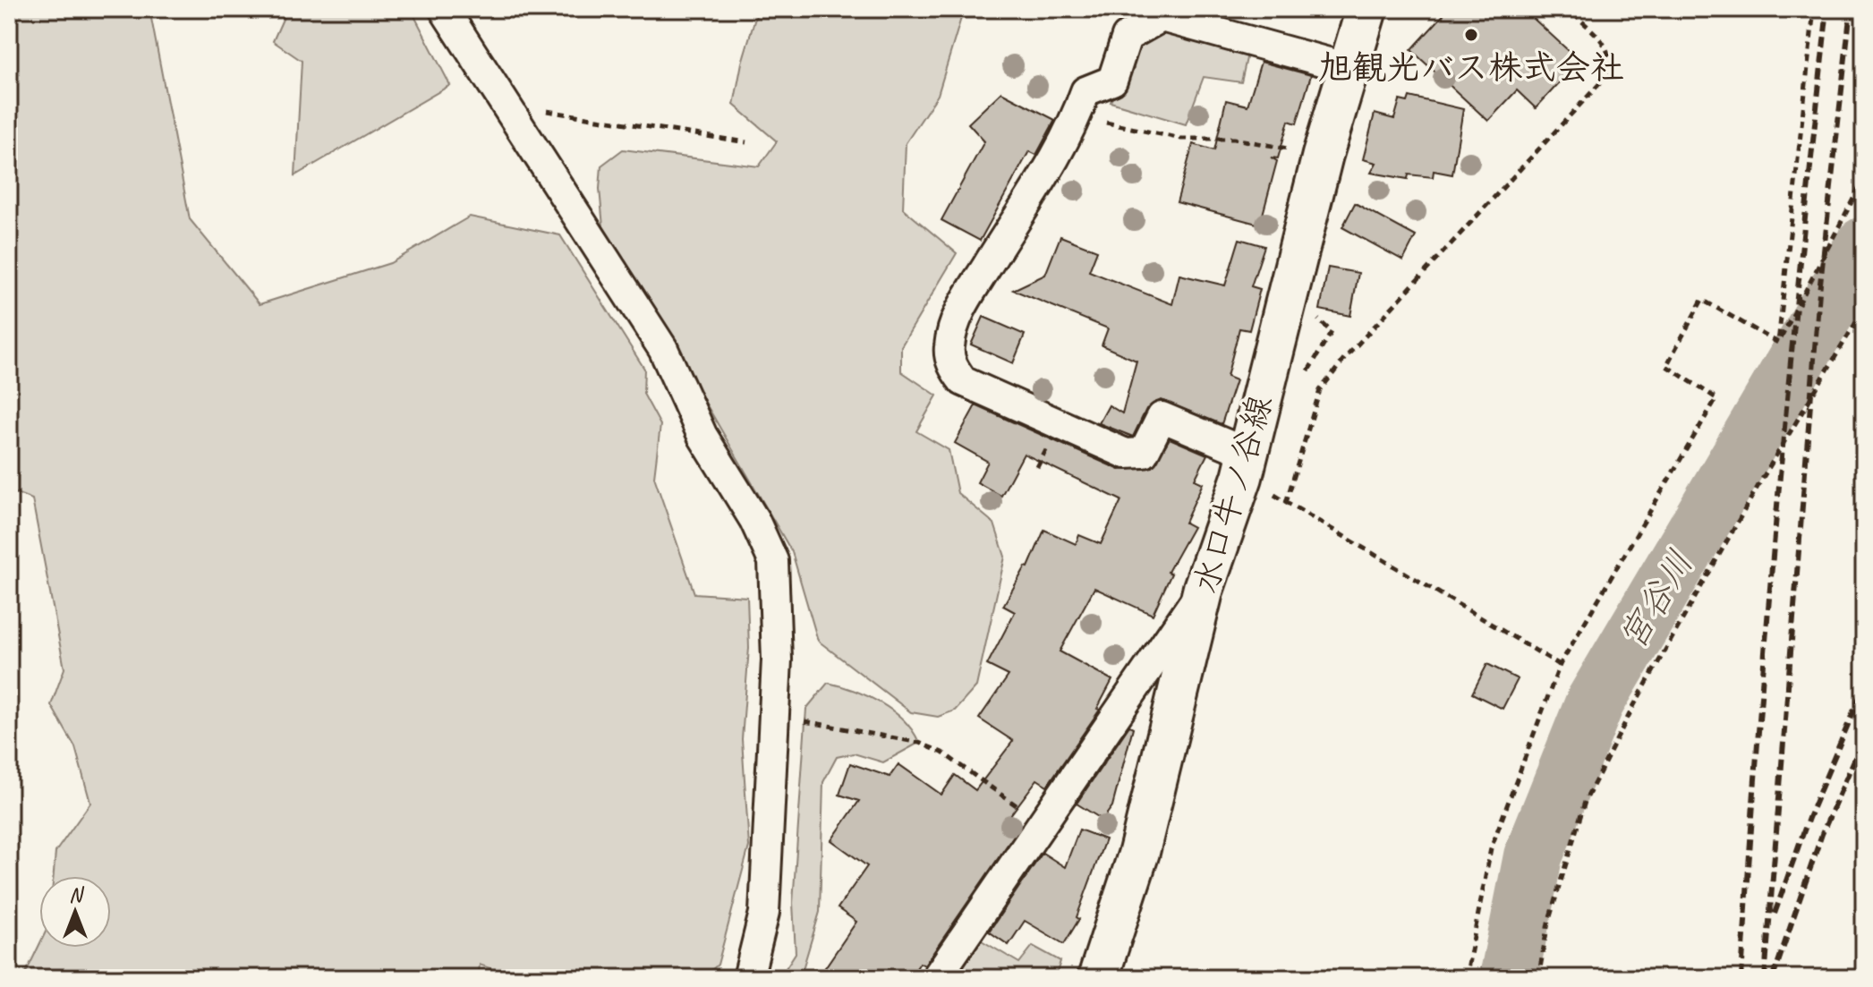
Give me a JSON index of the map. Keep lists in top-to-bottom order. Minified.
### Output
{"streets":{"main road":["水口牛ノ谷線"]},"water":["宮谷川"],"places":["旭観光バス株式会社"],"north":"top"}
